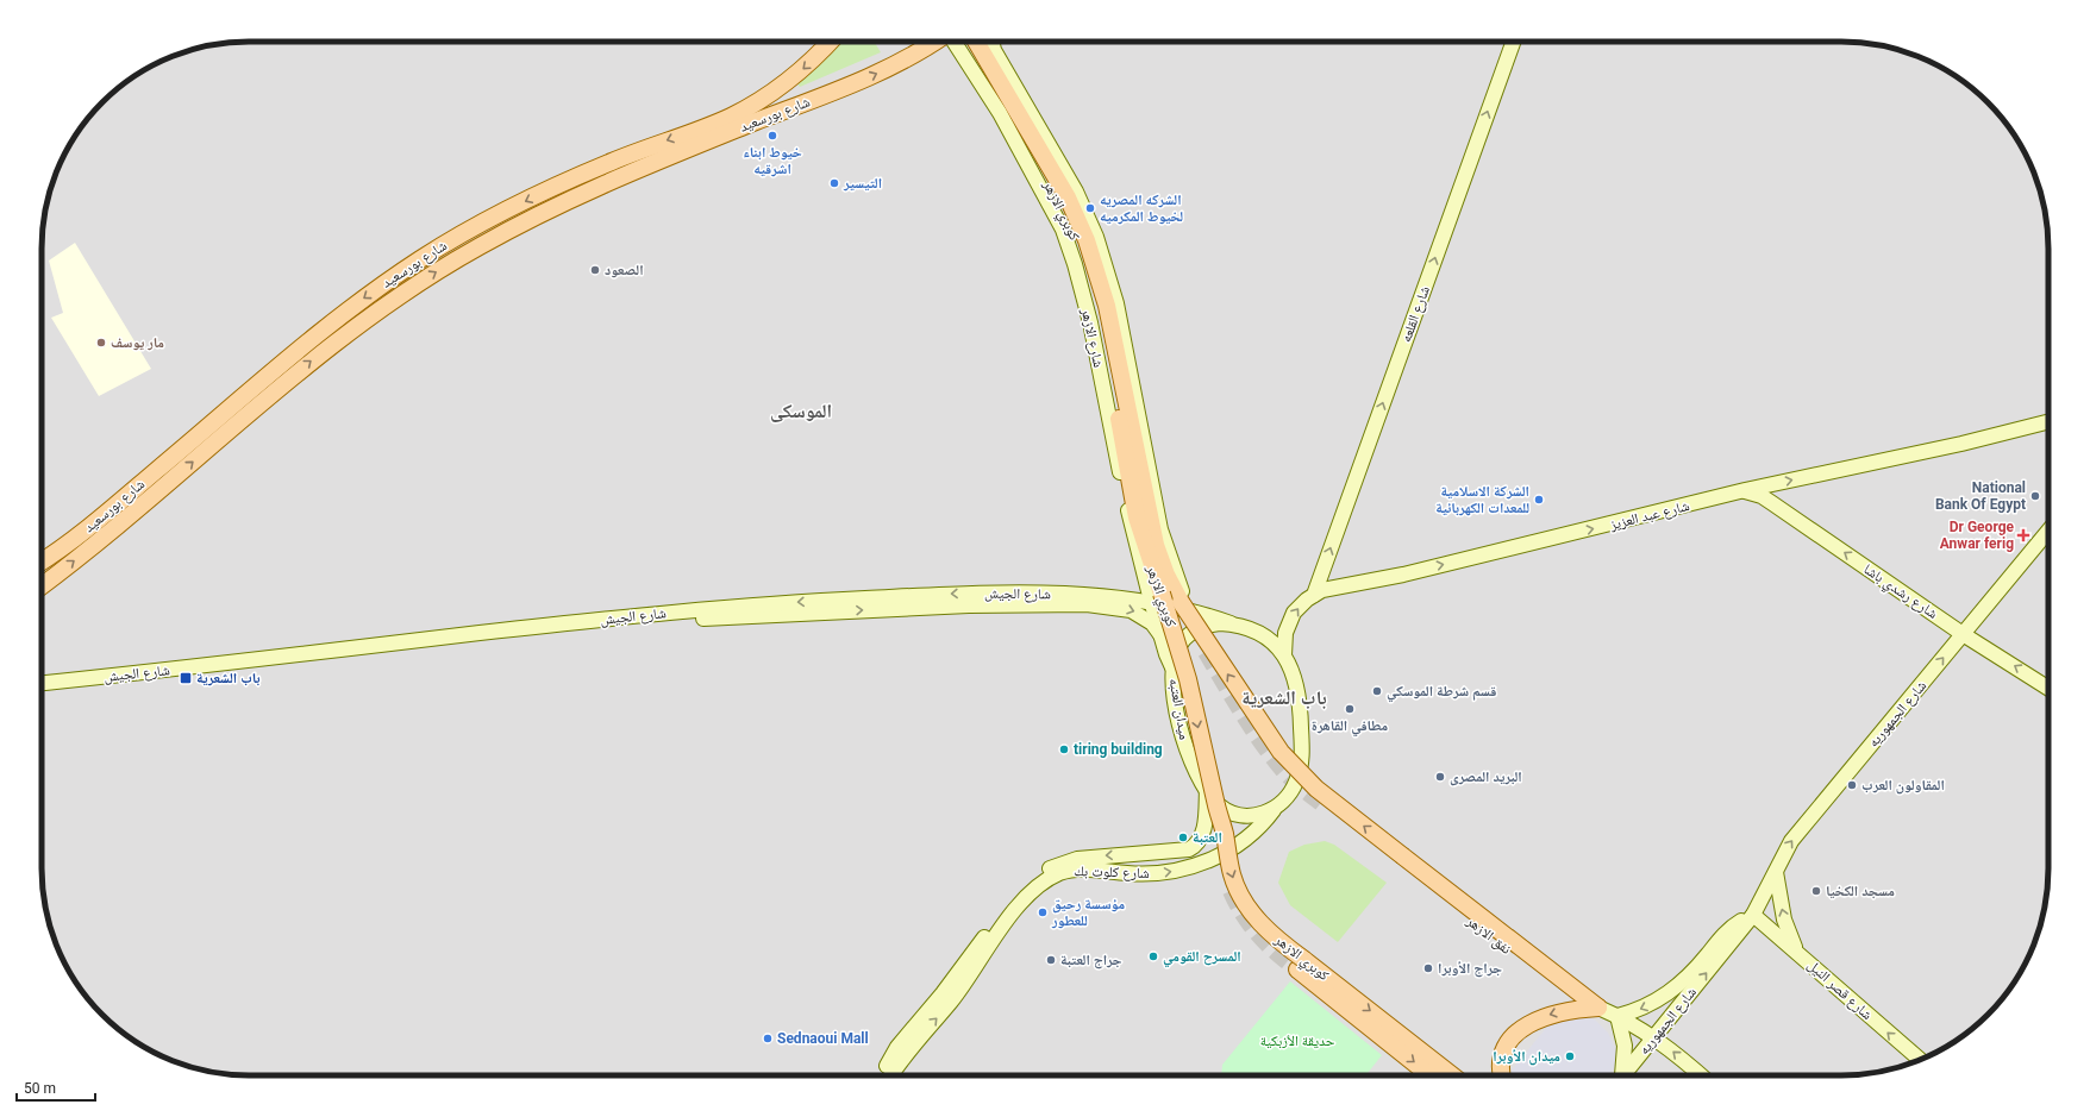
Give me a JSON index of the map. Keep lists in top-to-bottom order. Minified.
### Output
{"streets":{"main road":["شارع بورسعيد","كوبري الازهر","شارع القلعه","شارع الازهر","شارع عبد العزيز","شارع رشدي باشا","شارع الجيش","ميدان العتبه","شارع الجمهوريه","شارع كلوت بك","شارع قصر النيل"]},"crossings":[["شارع القلعه","شارع عبد العزيز"],["شارع الازهر","شارع عبد العزيز"],["شارع الازهر","شارع الجيش"],["شارع الازهر","ميدان العتبه"],["شارع الازهر","شارع كلوت بك"],["شارع عبد العزيز","شارع رشدي باشا"],["شارع عبد العزيز","شارع الجيش"],["شارع عبد العزيز","ميدان العتبه"],["شارع عبد العزيز","شارع كلوت بك"],["شارع رشدي باشا","شارع الجمهوريه"],["شارع الجيش","ميدان العتبه"],["شارع الجيش","شارع كلوت بك"],["ميدان العتبه","شارع كلوت بك"],["شارع الجمهوريه","شارع قصر النيل"]],"one_way":["شارع القلعه","شارع عبد العزيز","شارع رشدي باشا","شارع قصر النيل"],"districts":["الموسكى","باب الشعرية"],"parks":["حديقة الأزبكية"],"places":{"other":["خيوط ابناء اشرقيه","التيسير","الشركه المصريه لخيوط المكرميه","الصعود","مار يوسف","National Bank Of Egypt","الشركة الاسلامية للمعدات الكهربائية","قسم شرطة الموسكي","مطافي القاهرة","tiring building","البريد المصرى","المقاولون العرب","العتبة","مسجد الكخيا","مؤسسة رحيق للعطور","المسرح القومي","جراج العتبة","جراج الأوبرا","Sednaoui Mall","ميدان الأوبرا"],"health":["Dr George Anwar ferig"],"transit":["باب الشعرية"]},"scale_bar":"50 m"}
